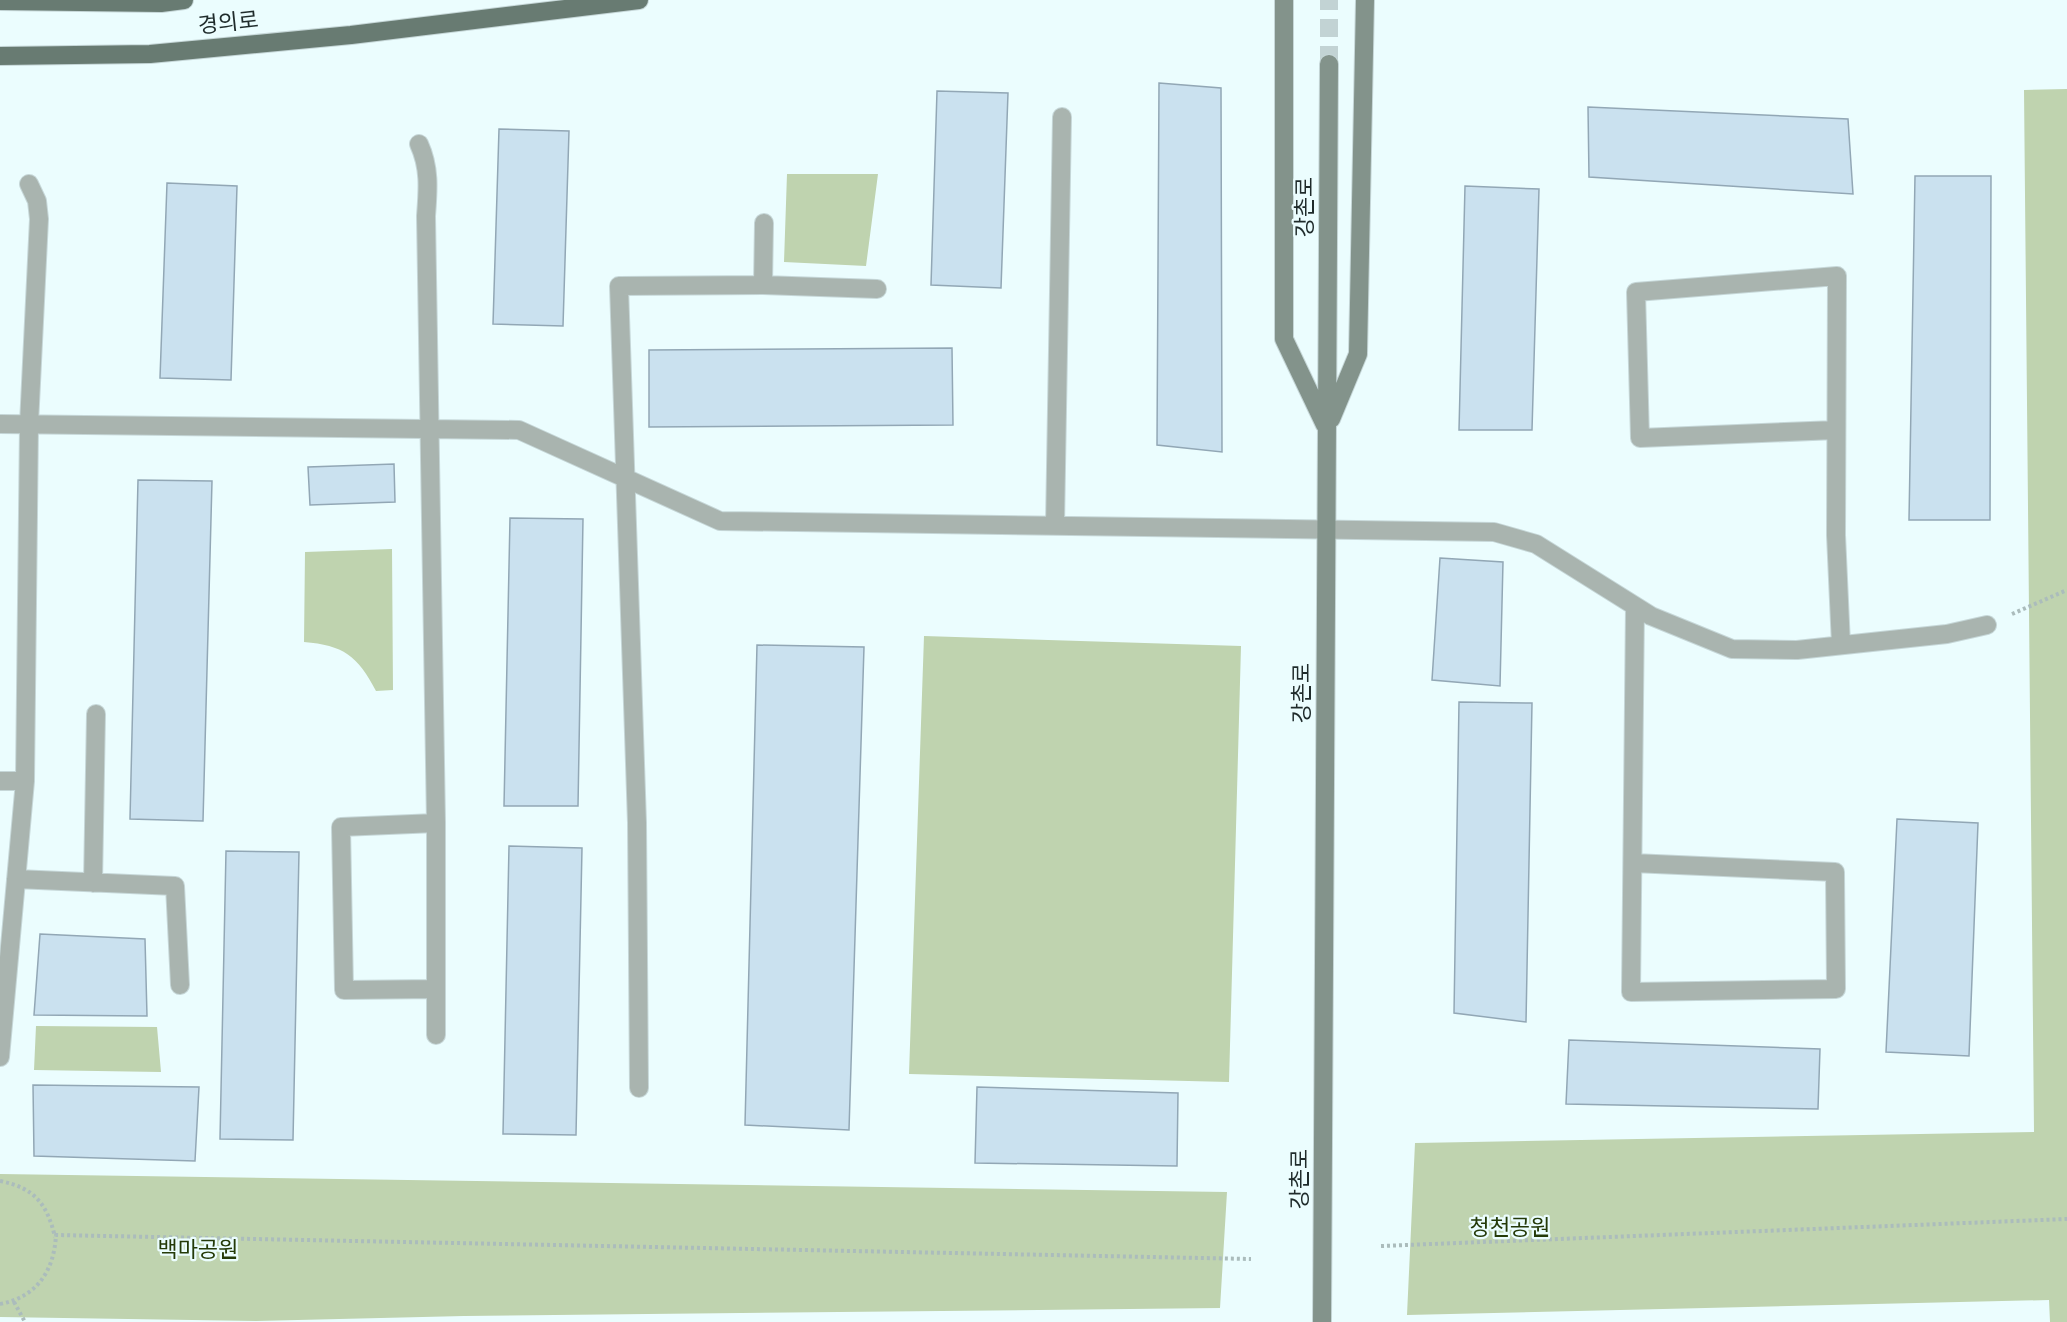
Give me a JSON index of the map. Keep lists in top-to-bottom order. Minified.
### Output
{"streets":{"main road":["경의로","강촌로"]},"parks":["청천공원","백마공원"]}
